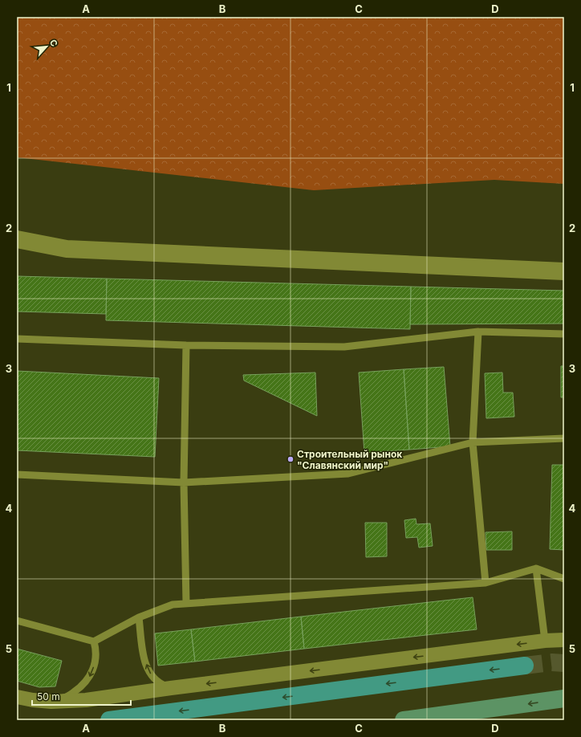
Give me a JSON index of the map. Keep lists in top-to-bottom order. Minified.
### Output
{"places":["Строительный рынок \"Славянский мир\""],"scale_bar":"50 m","north":"top right","grid":{"columns":["A","B","C","D"],"rows":["1","2","3","4","5"]}}
